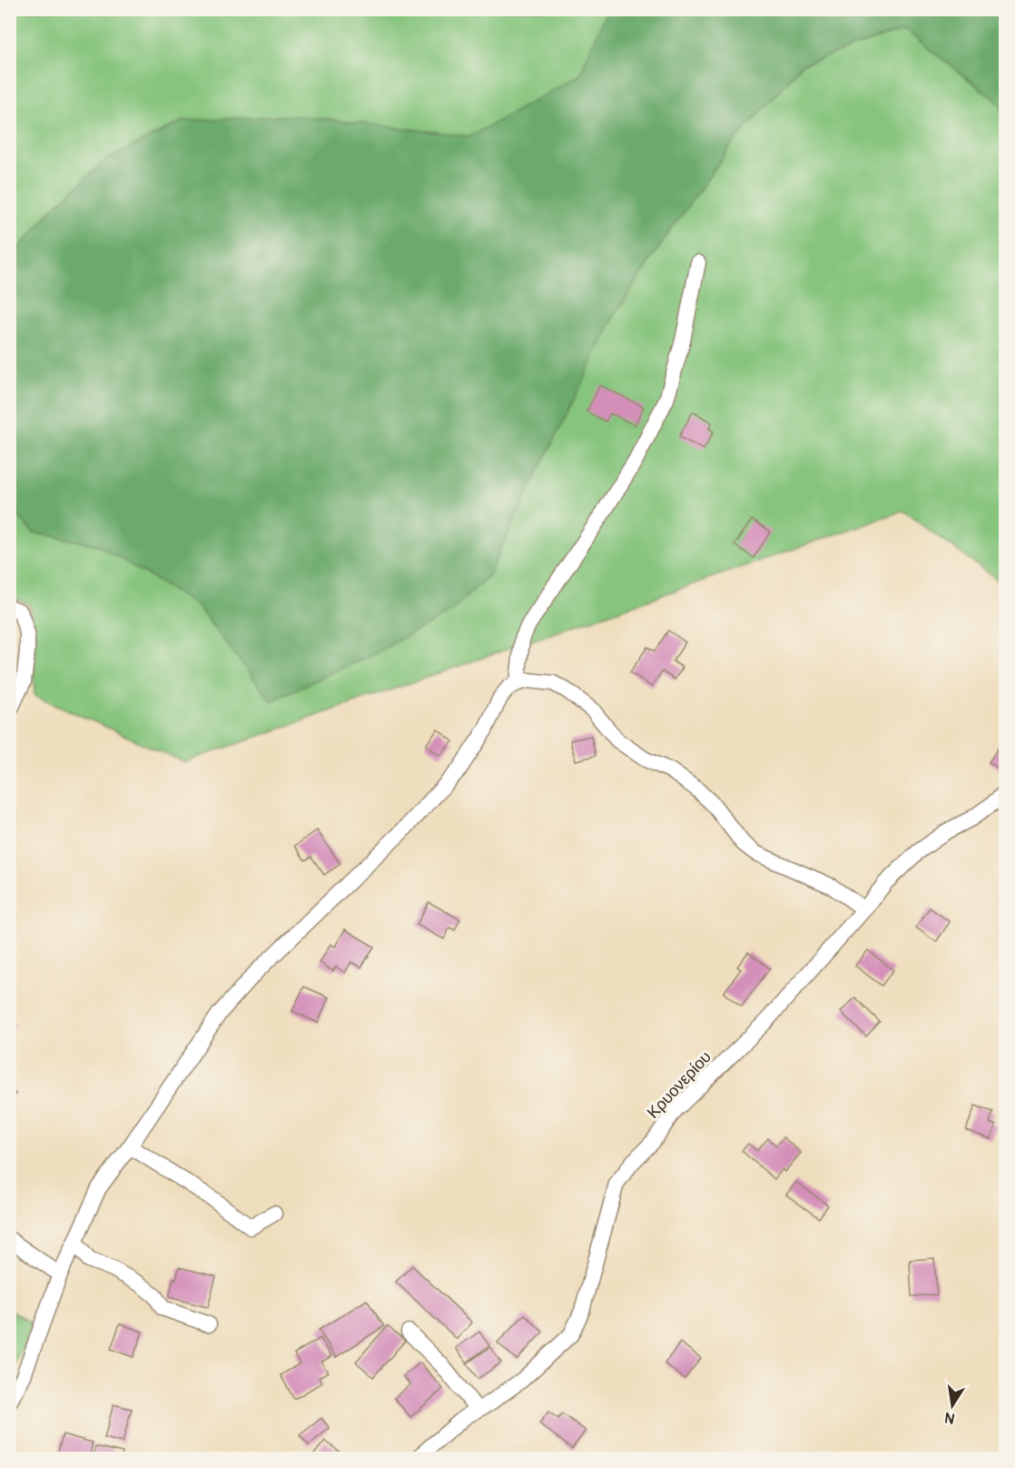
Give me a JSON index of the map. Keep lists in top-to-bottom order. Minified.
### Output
{"streets":{"street":["Κρυονερίου"]},"north":"bottom"}
